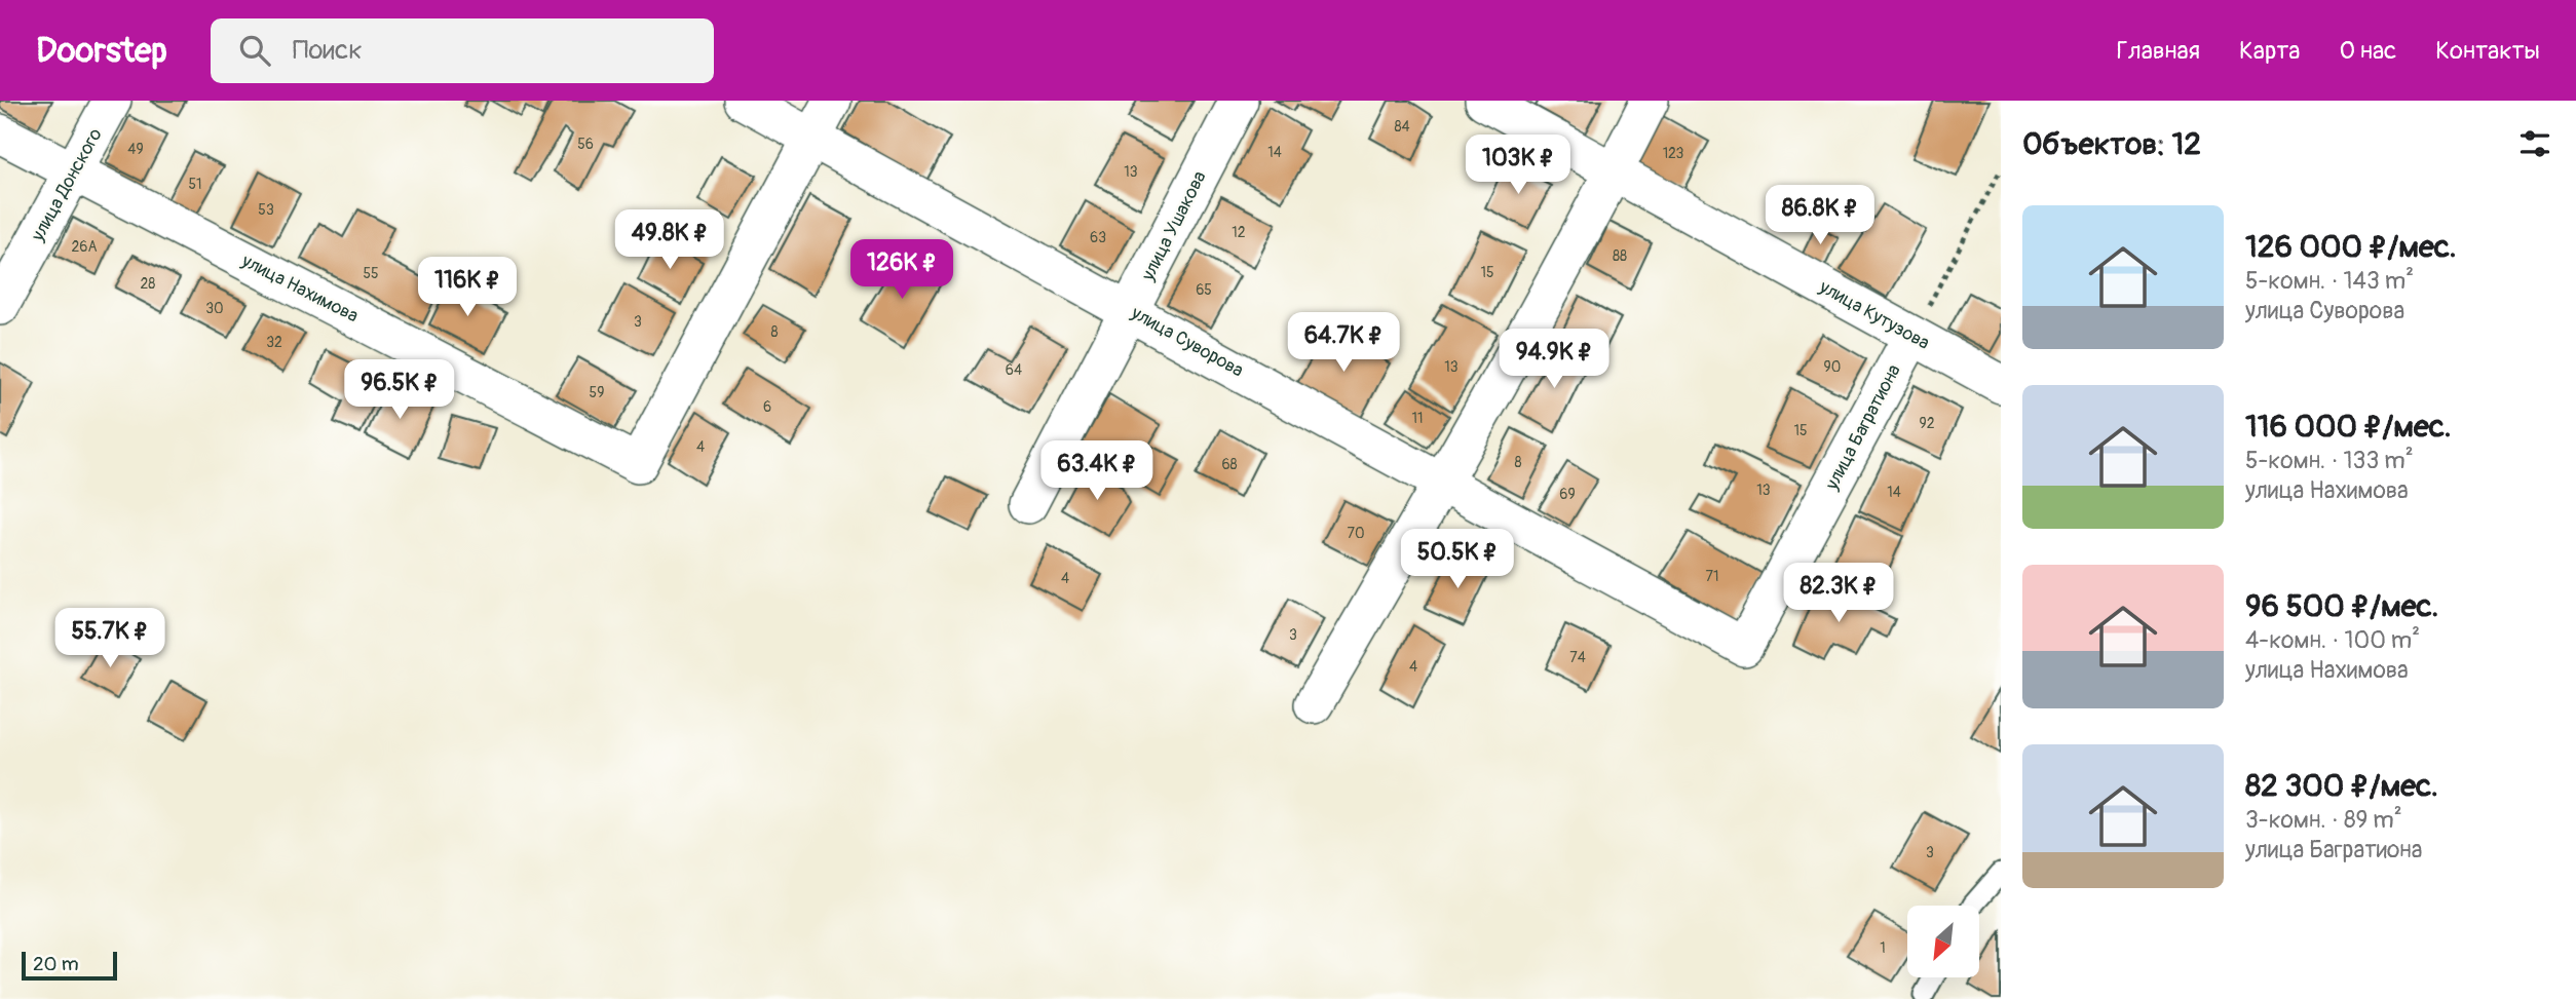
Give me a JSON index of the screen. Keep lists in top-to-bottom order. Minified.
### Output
{"streets":{"street":["улица Донского","улица Ушакова","улица Нахимова","улица Кутузова","улица Суворова","улица Багратиона"]},"crossings":[["улица Донского","улица Нахимова"],["улица Ушакова","улица Суворова"],["улица Нахимова","улица Суворова"],["улица Кутузова","улица Багратиона"],["улица Суворова","улица Багратиона"]],"house_numbers":["84","56","49","14","123","13","51","53","12","63","26А","88","15","55","28","65","30","3","8","32","13","90","64","59","6","11","92","15","4","8","68","13","14","69","70","71","4","3","74","4","3","1"],"scale_bar":"20 m","north":"bottom left","page":{"header":"Doorstep","search":"Поиск","nav":["Главная","Карта","О нас","Контакты"],"heading":"Объектов: 12","price":["103K ₽","86.8K ₽","49.8K ₽","126K ₽","116K ₽","64.7K ₽","94.9K ₽","96.5K ₽","63.4K ₽","50.5K ₽","82.3K ₽","55.7K ₽"],"list":[{"name":"126 000 ₽/мес.","note":"5-комн. · 143 m² · улица Суворова"},{"name":"116 000 ₽/мес.","note":"5-комн. · 133 m² · улица Нахимова"},{"name":"96 500 ₽/мес.","note":"4-комн. · 100 m² · улица Нахимова"},{"name":"82 300 ₽/мес.","note":"3-комн. · 89 m² · улица Багратиона"}],"scale":"20 m"}}
